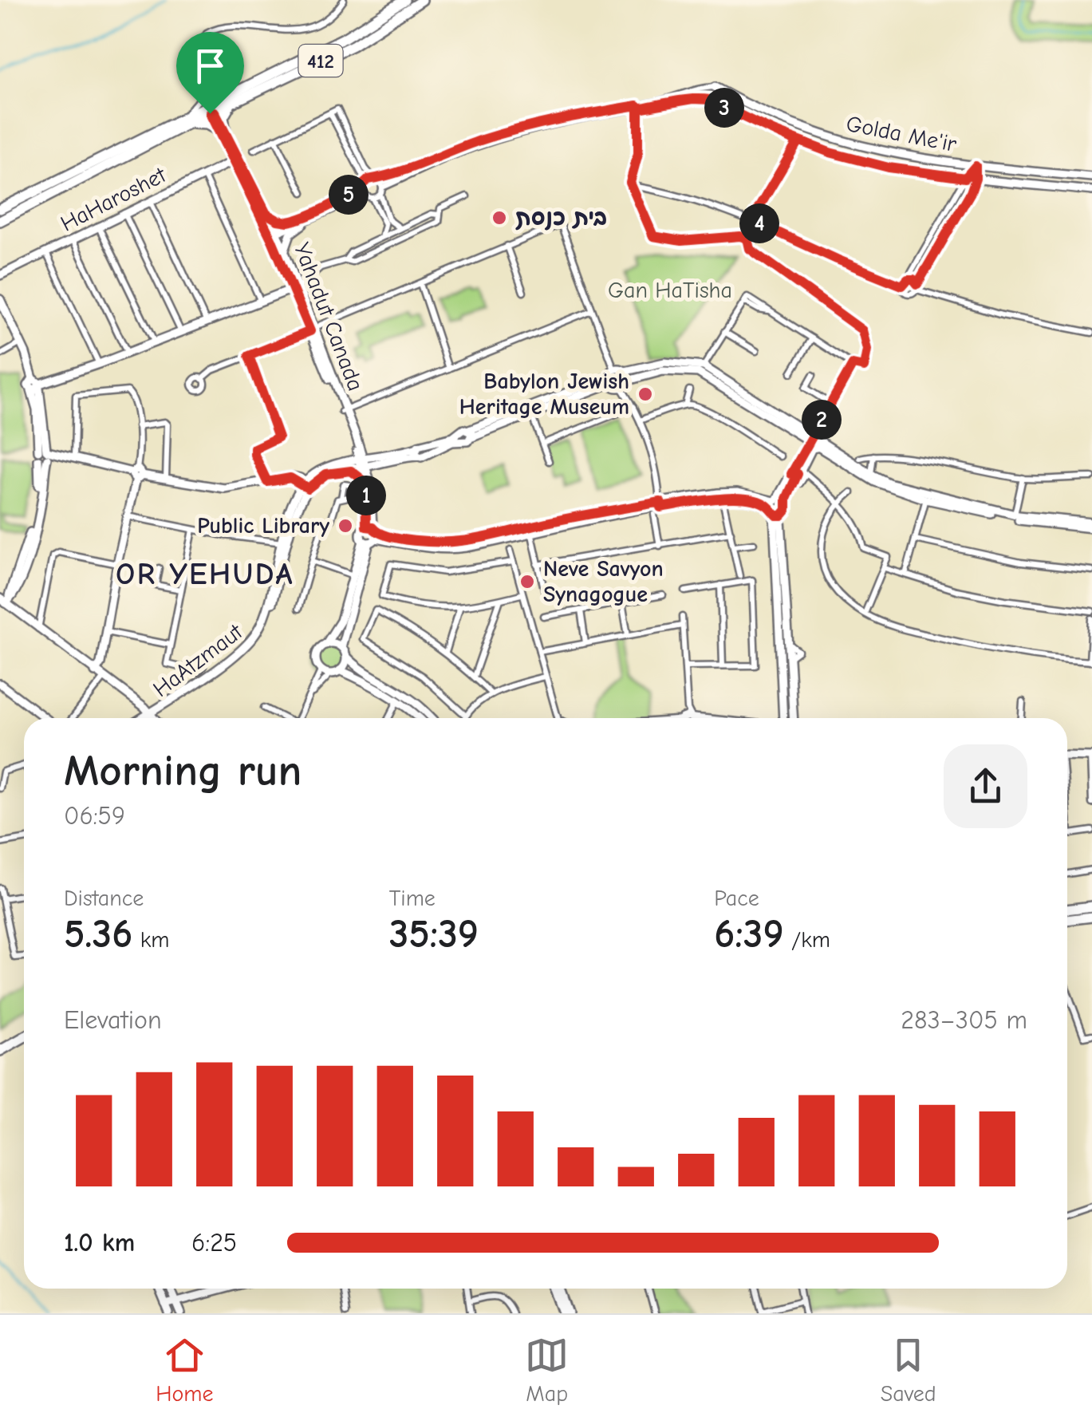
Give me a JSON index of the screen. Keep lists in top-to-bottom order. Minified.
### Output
{"streets":{"main road":["412"],"street":["Golda Me'ir","HaHaroshet","Yahadut Canada","HaAtzmaut"]},"crossings":[["412","Yahadut Canada"],["HaHaroshet","Yahadut Canada"]],"districts":["OR YEHUDA"],"parks":["Gan HaTisha"],"places":["בית כנסת","Babylon Jewish Heritage Museum","Public Library","Neve Savyon Synagogue"],"page":{"pins":["3","5","4","2","1"],"heading":["Morning run","06:59"],"stats":[["Distance","5.36 km"],["Time","35:39"],["Pace","6:39 /km"]],"chart":["Elevation","283–305 m"],"list":[{"name":"1.0 km","note":"6:25"}],"tabs":["Home","Map","Saved"]}}
